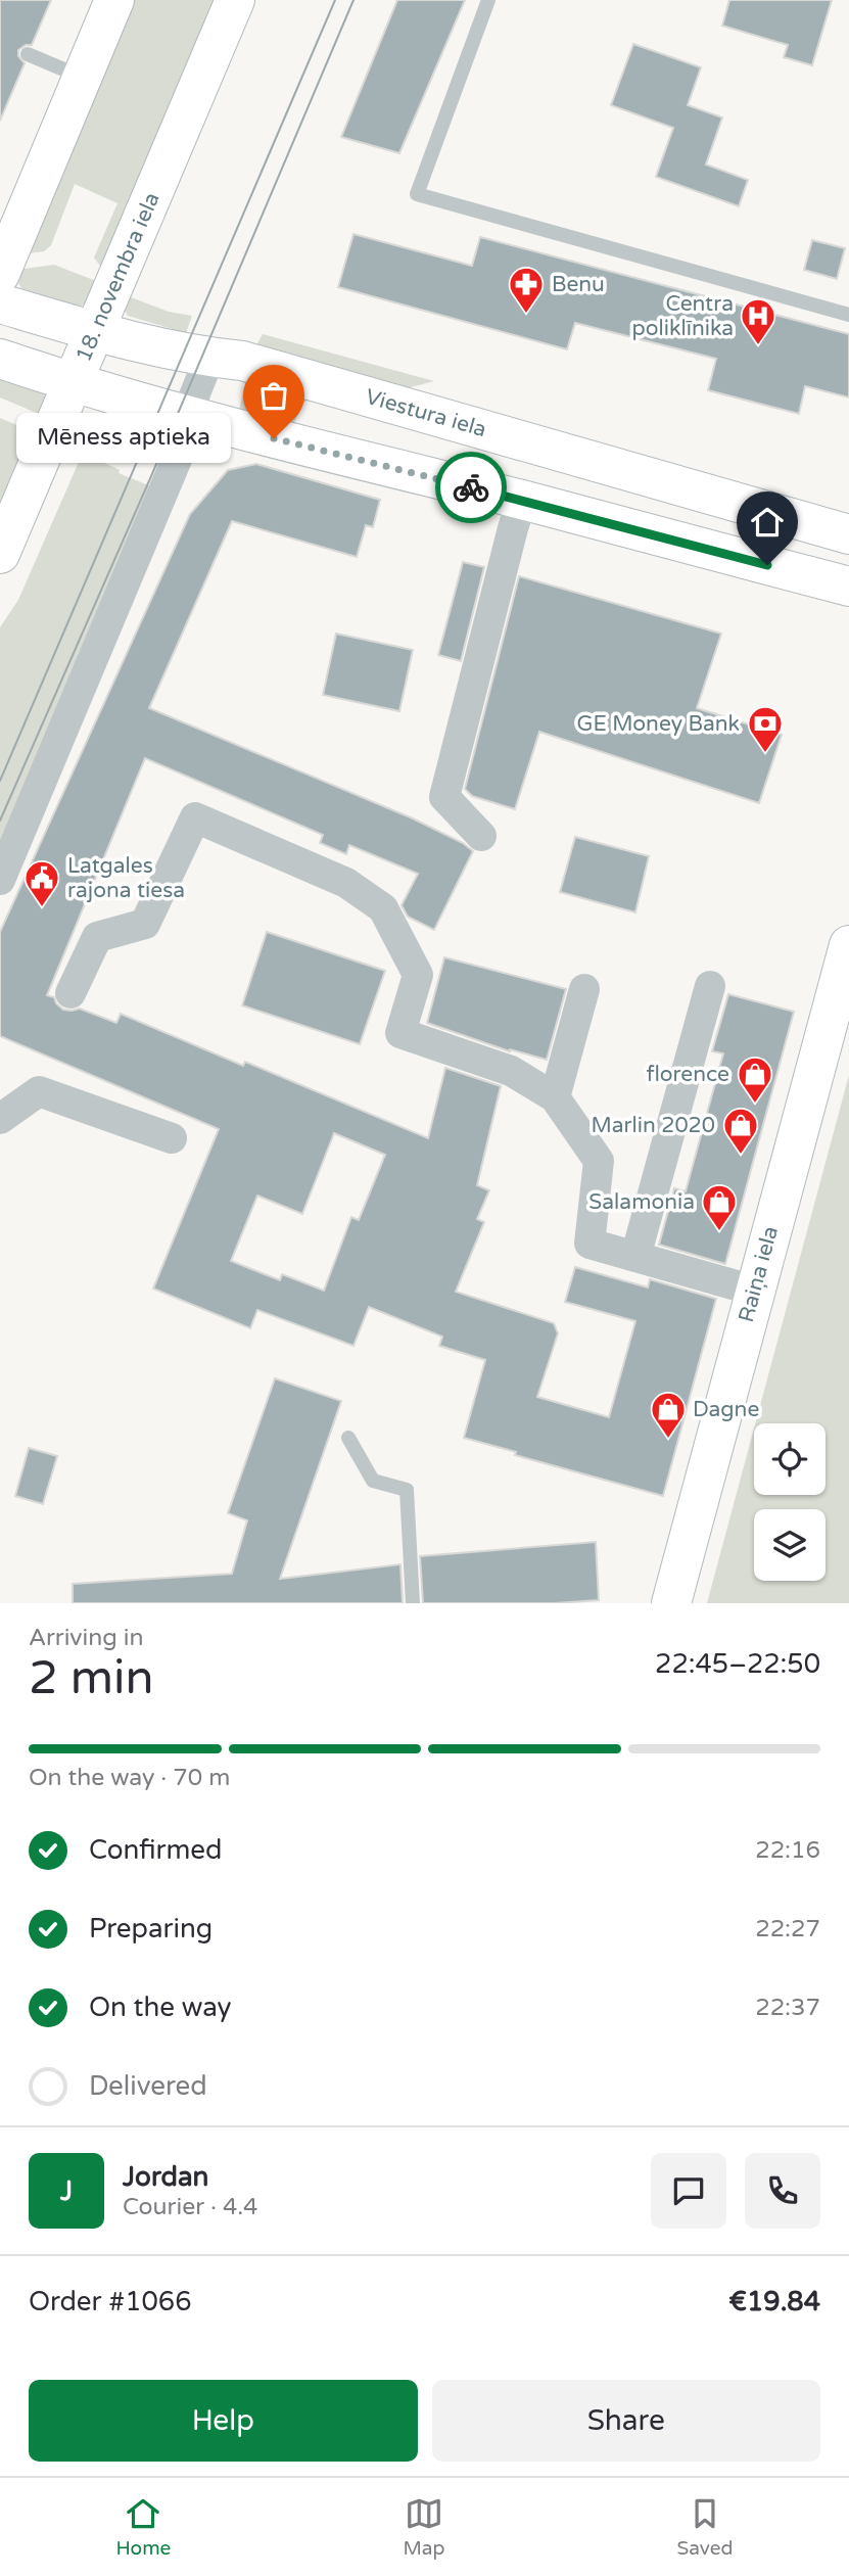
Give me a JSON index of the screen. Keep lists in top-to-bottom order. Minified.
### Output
{"streets":{"street":["18. novembra iela","Viestura iela","Raiņa iela"]},"crossings":[["18. novembra iela","Viestura iela"]],"places":{"pharmacy":["Benu"],"hospital":["Centra poliklīnika"],"other":["Mēness aptieka"],"bank":["GE Money Bank"],"public building":["Latgales rajona tiesa"],"shop":["florence","Marlin 2020","Salamonia","Dagne"]},"page":{"bubble":"Mēness aptieka","heading":["2 min","Arriving in","22:45–22:50"],"panel":["Jordan","Courier · 4.4","Order #1066","€19.84"],"bar":"On the way · 70 m","list":[["Confirmed","22:16"],["Preparing","22:27"],["On the way","22:37"],"Delivered"],"round":"J","buttons":["Help","Share"],"tabs":["Home","Map","Saved"]}}
